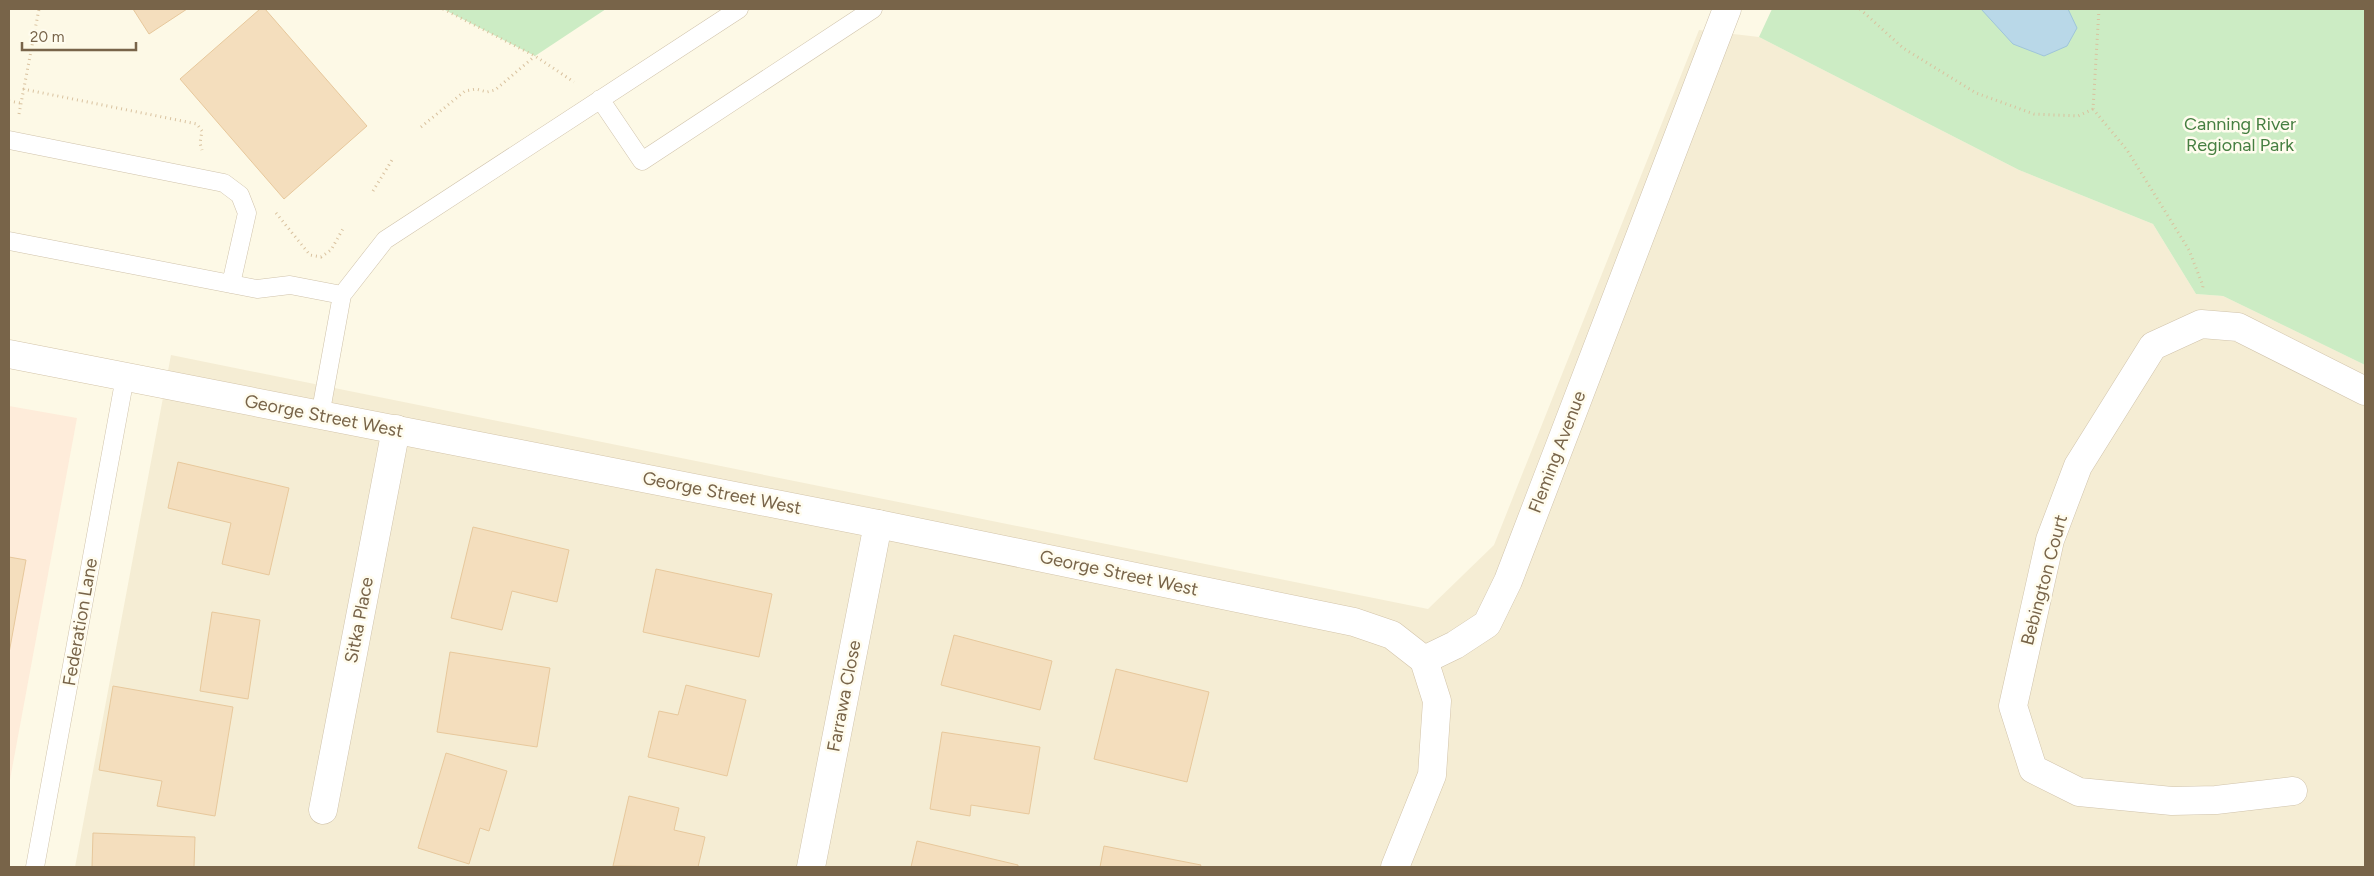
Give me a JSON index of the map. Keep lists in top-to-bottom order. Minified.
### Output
{"streets":{"street":["George Street West","Fleming Avenue","Bebington Court","Sitka Place","Farrawa Close"],"lane":["Federation Lane"]},"crossings":[["George Street West","Fleming Avenue"],["George Street West","Sitka Place"],["George Street West","Federation Lane"],["George Street West","Farrawa Close"]],"parks":["Canning River Regional Park"],"scale_bar":"20 m"}
